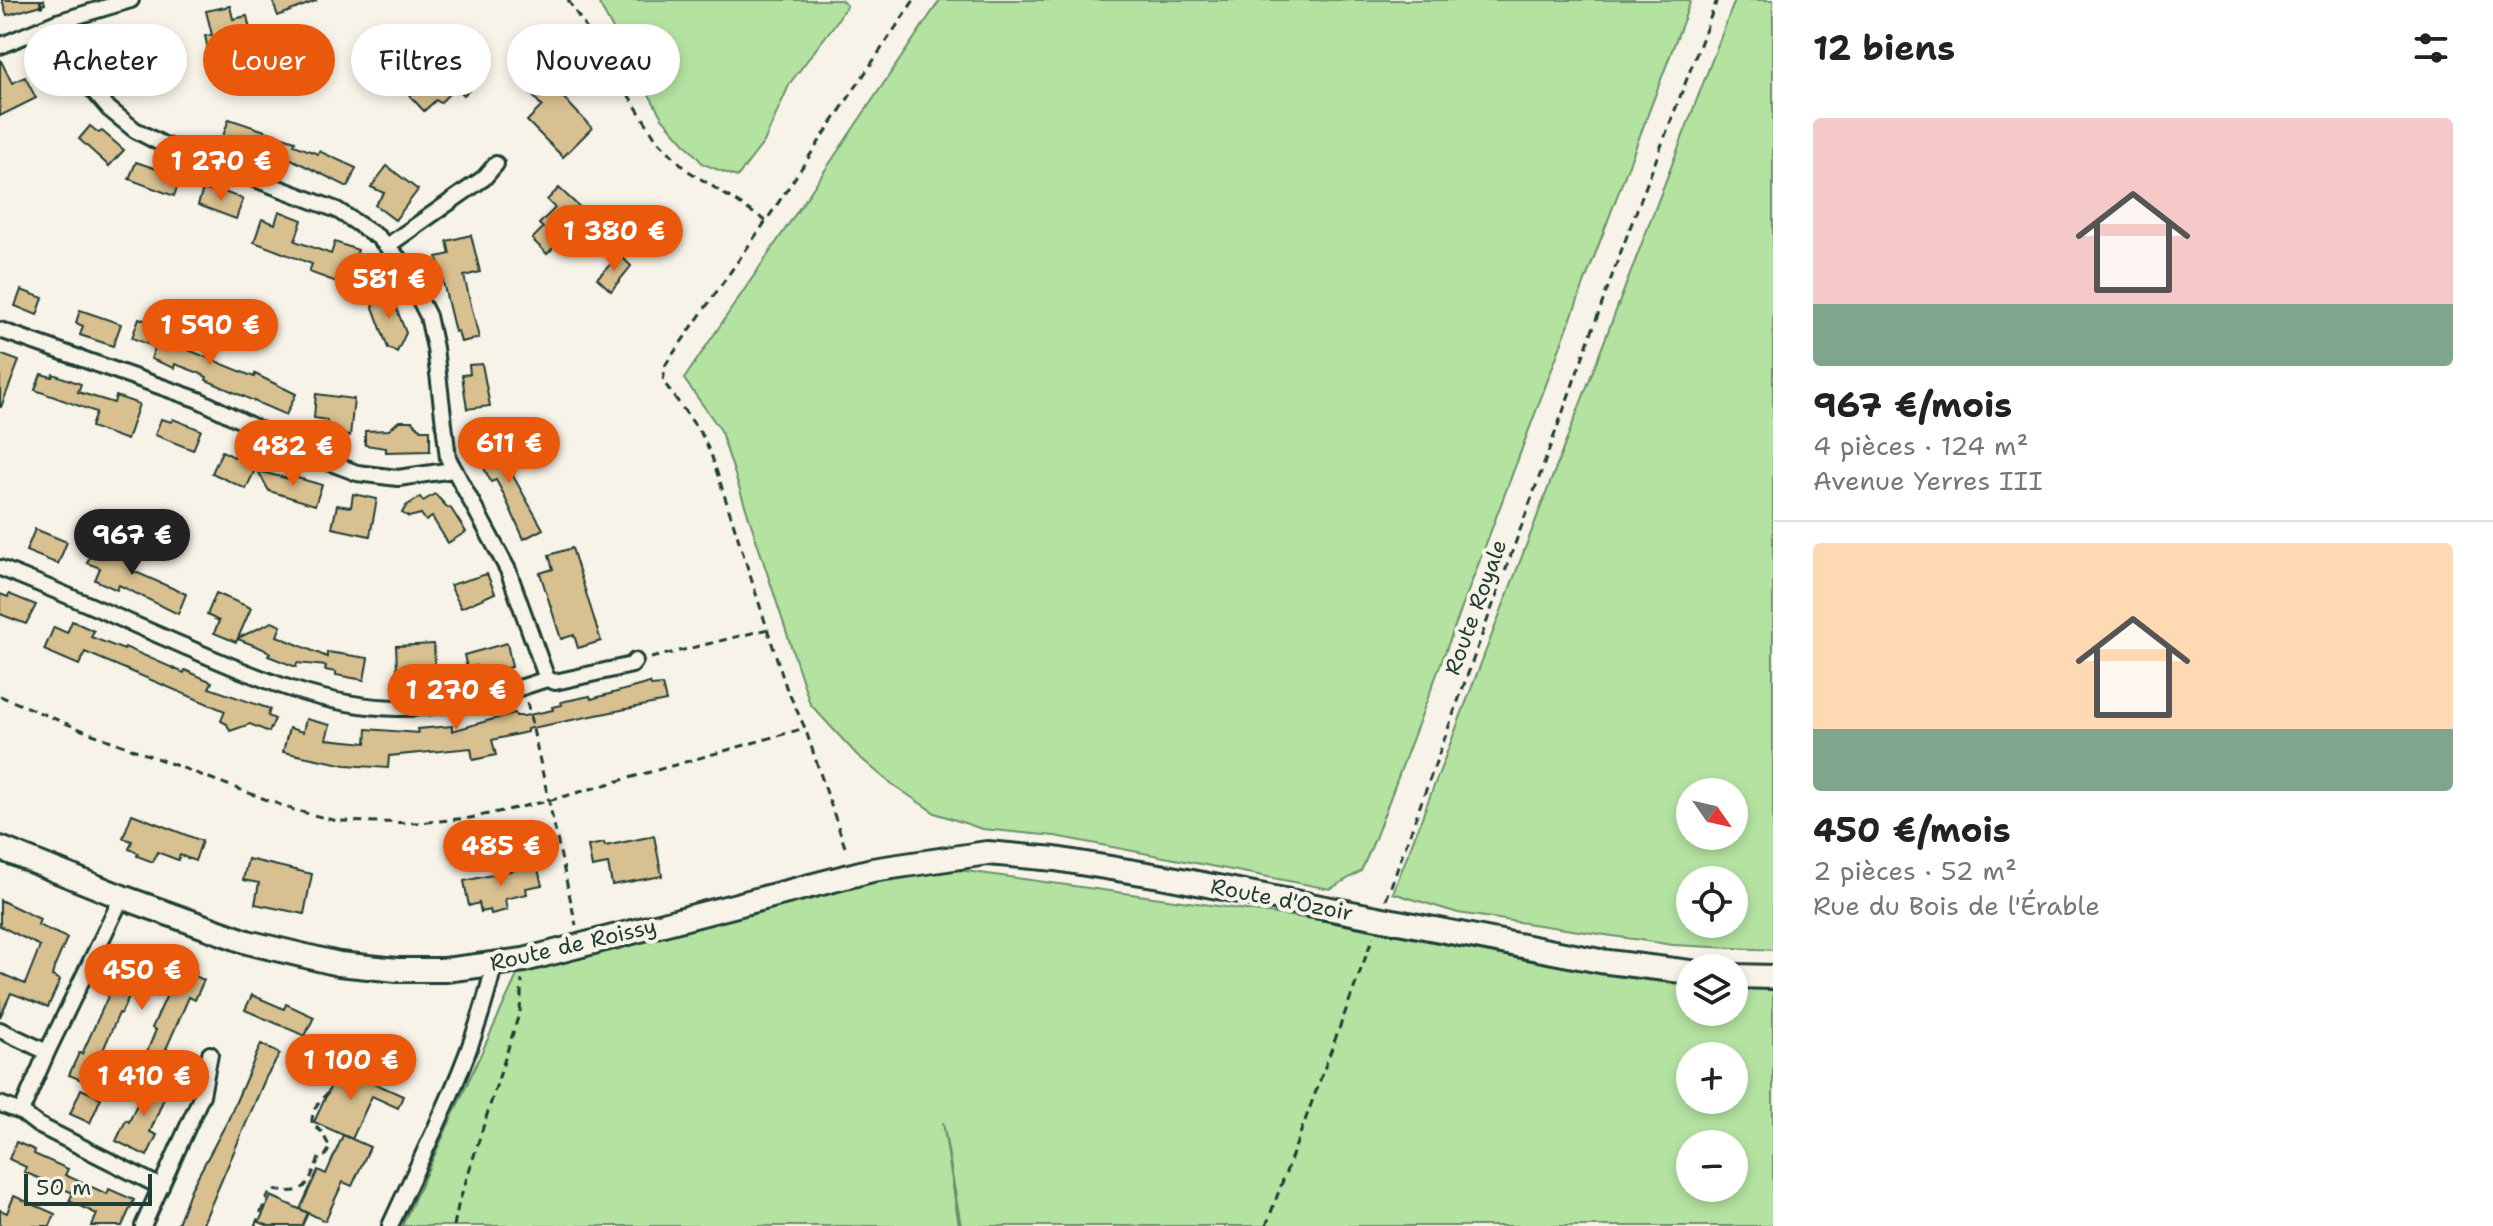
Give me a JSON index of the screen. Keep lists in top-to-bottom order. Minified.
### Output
{"streets":{"main road":["Route d'Ozoir","Route de Roissy"],"path":["Route Royale"]},"crossings":[["Route Royale","Route d'Ozoir"],["Route d'Ozoir","Route de Roissy"]],"scale_bar":"50 m","north":"bottom right","page":{"heading":"12 biens","chip":["Acheter","Louer","Filtres","Nouveau"],"list":[{"name":"967 €/mois","note":"4 pièces · 124 m² · Avenue Yerres III"},{"name":"450 €/mois","note":"2 pièces · 52 m² · Rue du Bois de l'Érable"}],"price":["1 270 €","1 380 €","581 €","1 590 €","611 €","482 €","967 €","1 270 €","485 €","450 €","1 100 €","1 410 €"],"map_buttons":["+","−"],"scale":"50 m"}}
